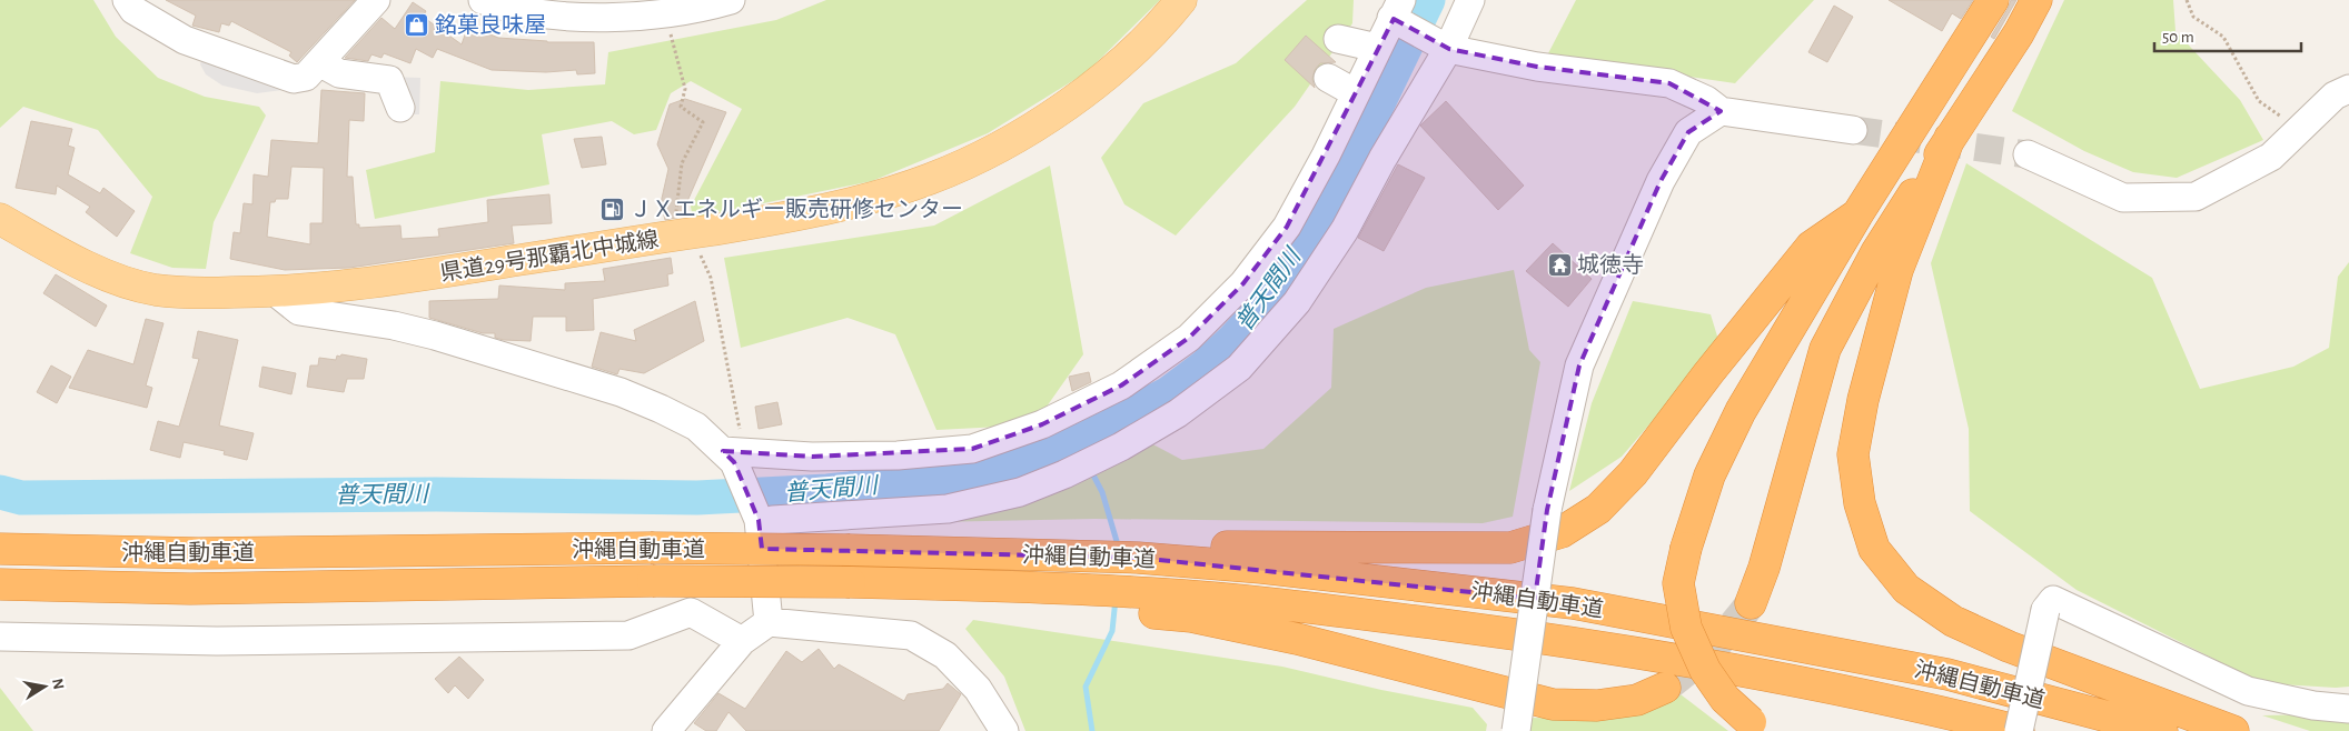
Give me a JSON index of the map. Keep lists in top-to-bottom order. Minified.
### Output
{"streets":{"highway":["沖縄自動車道"],"main road":["県道29号那覇北中城線"]},"water":["普天間川"],"places":{"shop":["銘菓良味屋"],"fuel station":["ＪＸエネルギー販売研修センター"],"temple":["城徳寺"]},"scale_bar":"50 m","north":"right"}
